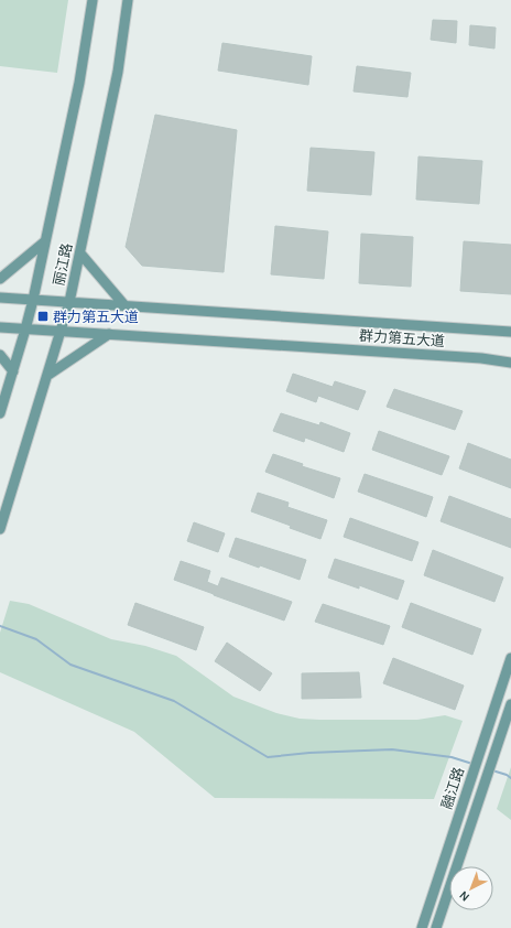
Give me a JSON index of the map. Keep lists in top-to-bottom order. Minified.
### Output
{"streets":{"main road":["丽江路","群力第五大道","融江路"]},"crossings":[["丽江路","群力第五大道"]],"places":{"transit":["群力第五大道"]},"north":"bottom left"}
